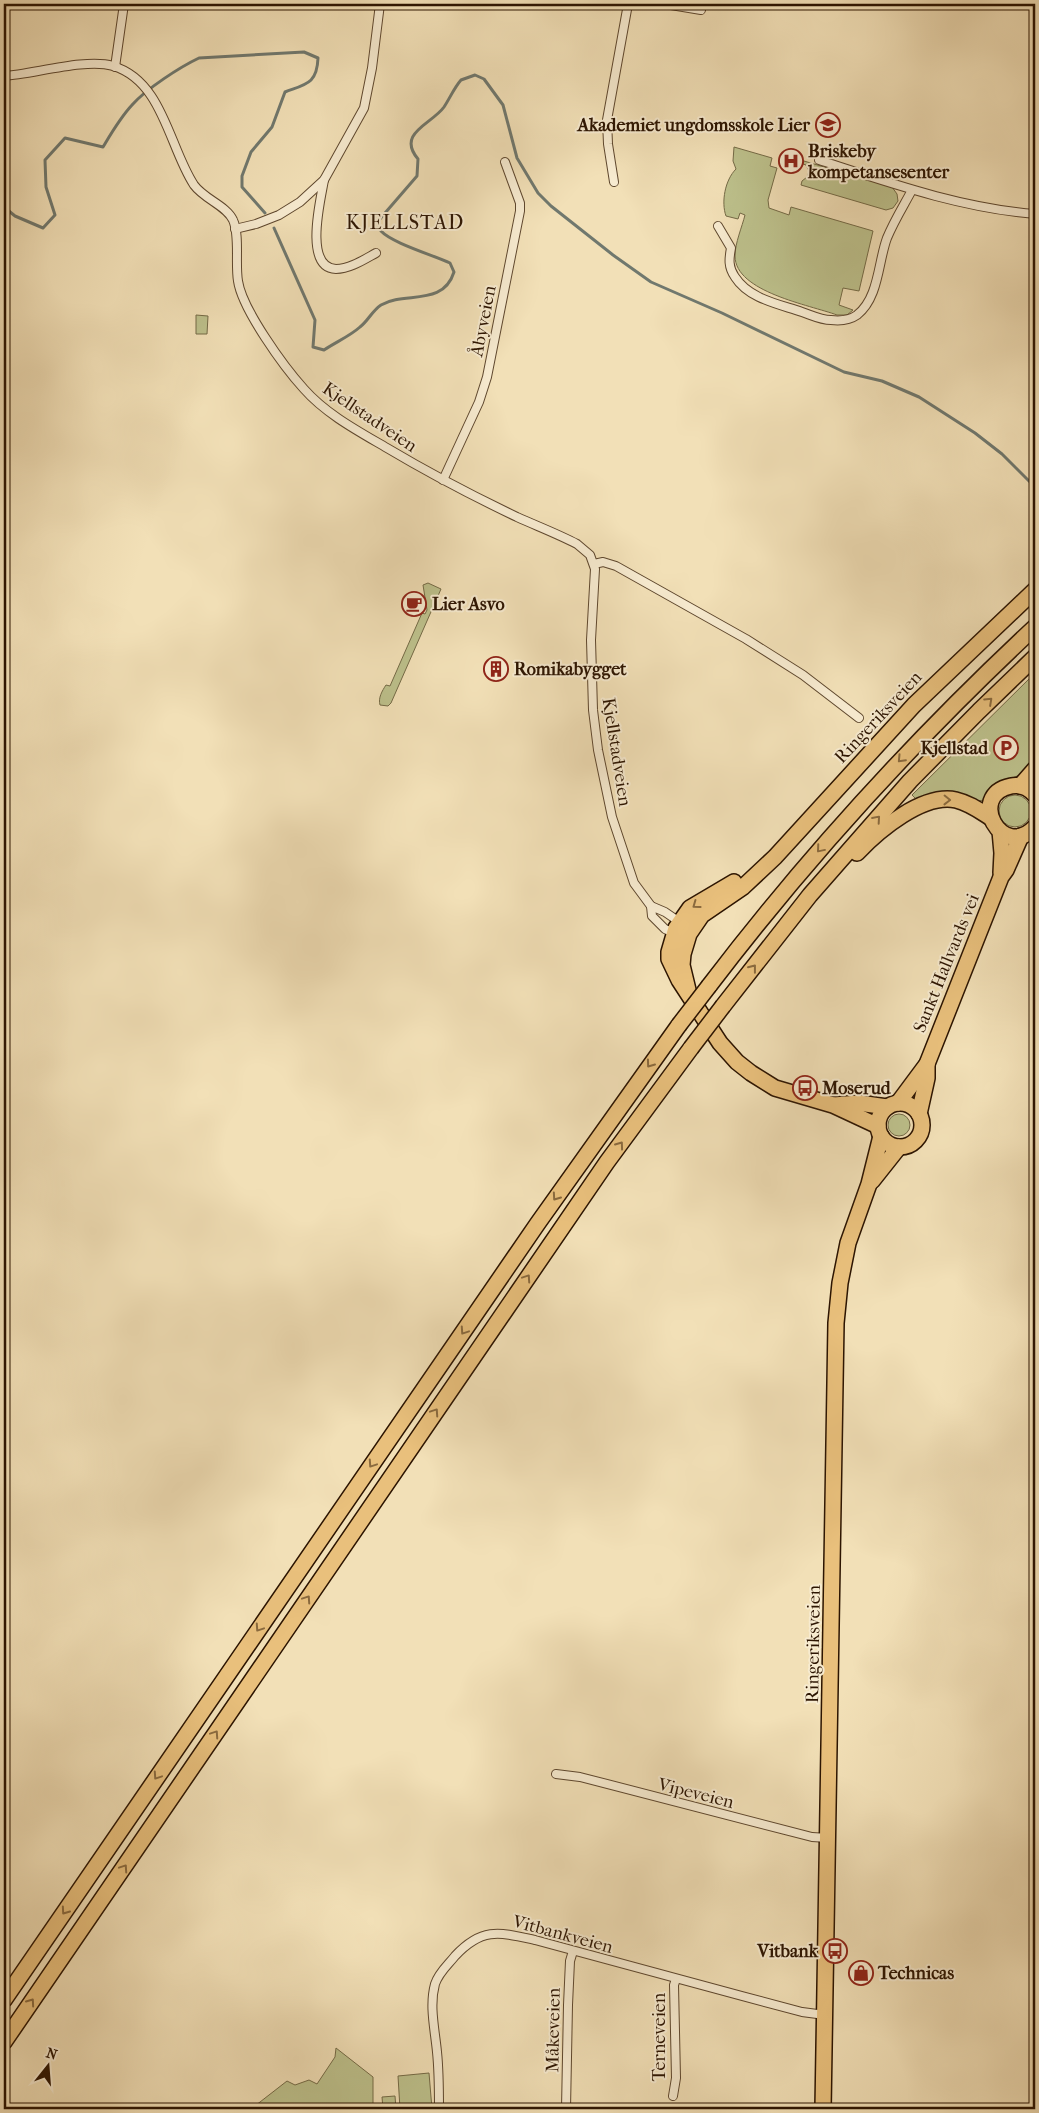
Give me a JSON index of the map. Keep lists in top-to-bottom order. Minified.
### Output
{"streets":{"highway":["Ringeriksveien","Sankt Hallvards vei"],"street":["Åbyveien","Kjellstadveien","Vipeveien","Vitbankveien","Måkeveien","Terneveien"]},"crossings":[["Åbyveien","Kjellstadveien"],["Kjellstadveien","Ringeriksveien"],["Ringeriksveien","Sankt Hallvards vei"],["Ringeriksveien","Vipeveien"],["Ringeriksveien","Vitbankveien"],["Vitbankveien","Måkeveien"],["Vitbankveien","Terneveien"]],"districts":["KJELLSTAD"],"places":{"school or university":["Akademiet ungdomsskole Lier"],"hospital":["Briskeby kompetansesenter"],"cafe":["Lier Asvo"],"building":["Romikabygget"],"parking":["Kjellstad"],"bus stop":["Moserud","Vitbank"],"shop":["Technicas"]},"north":"top"}
